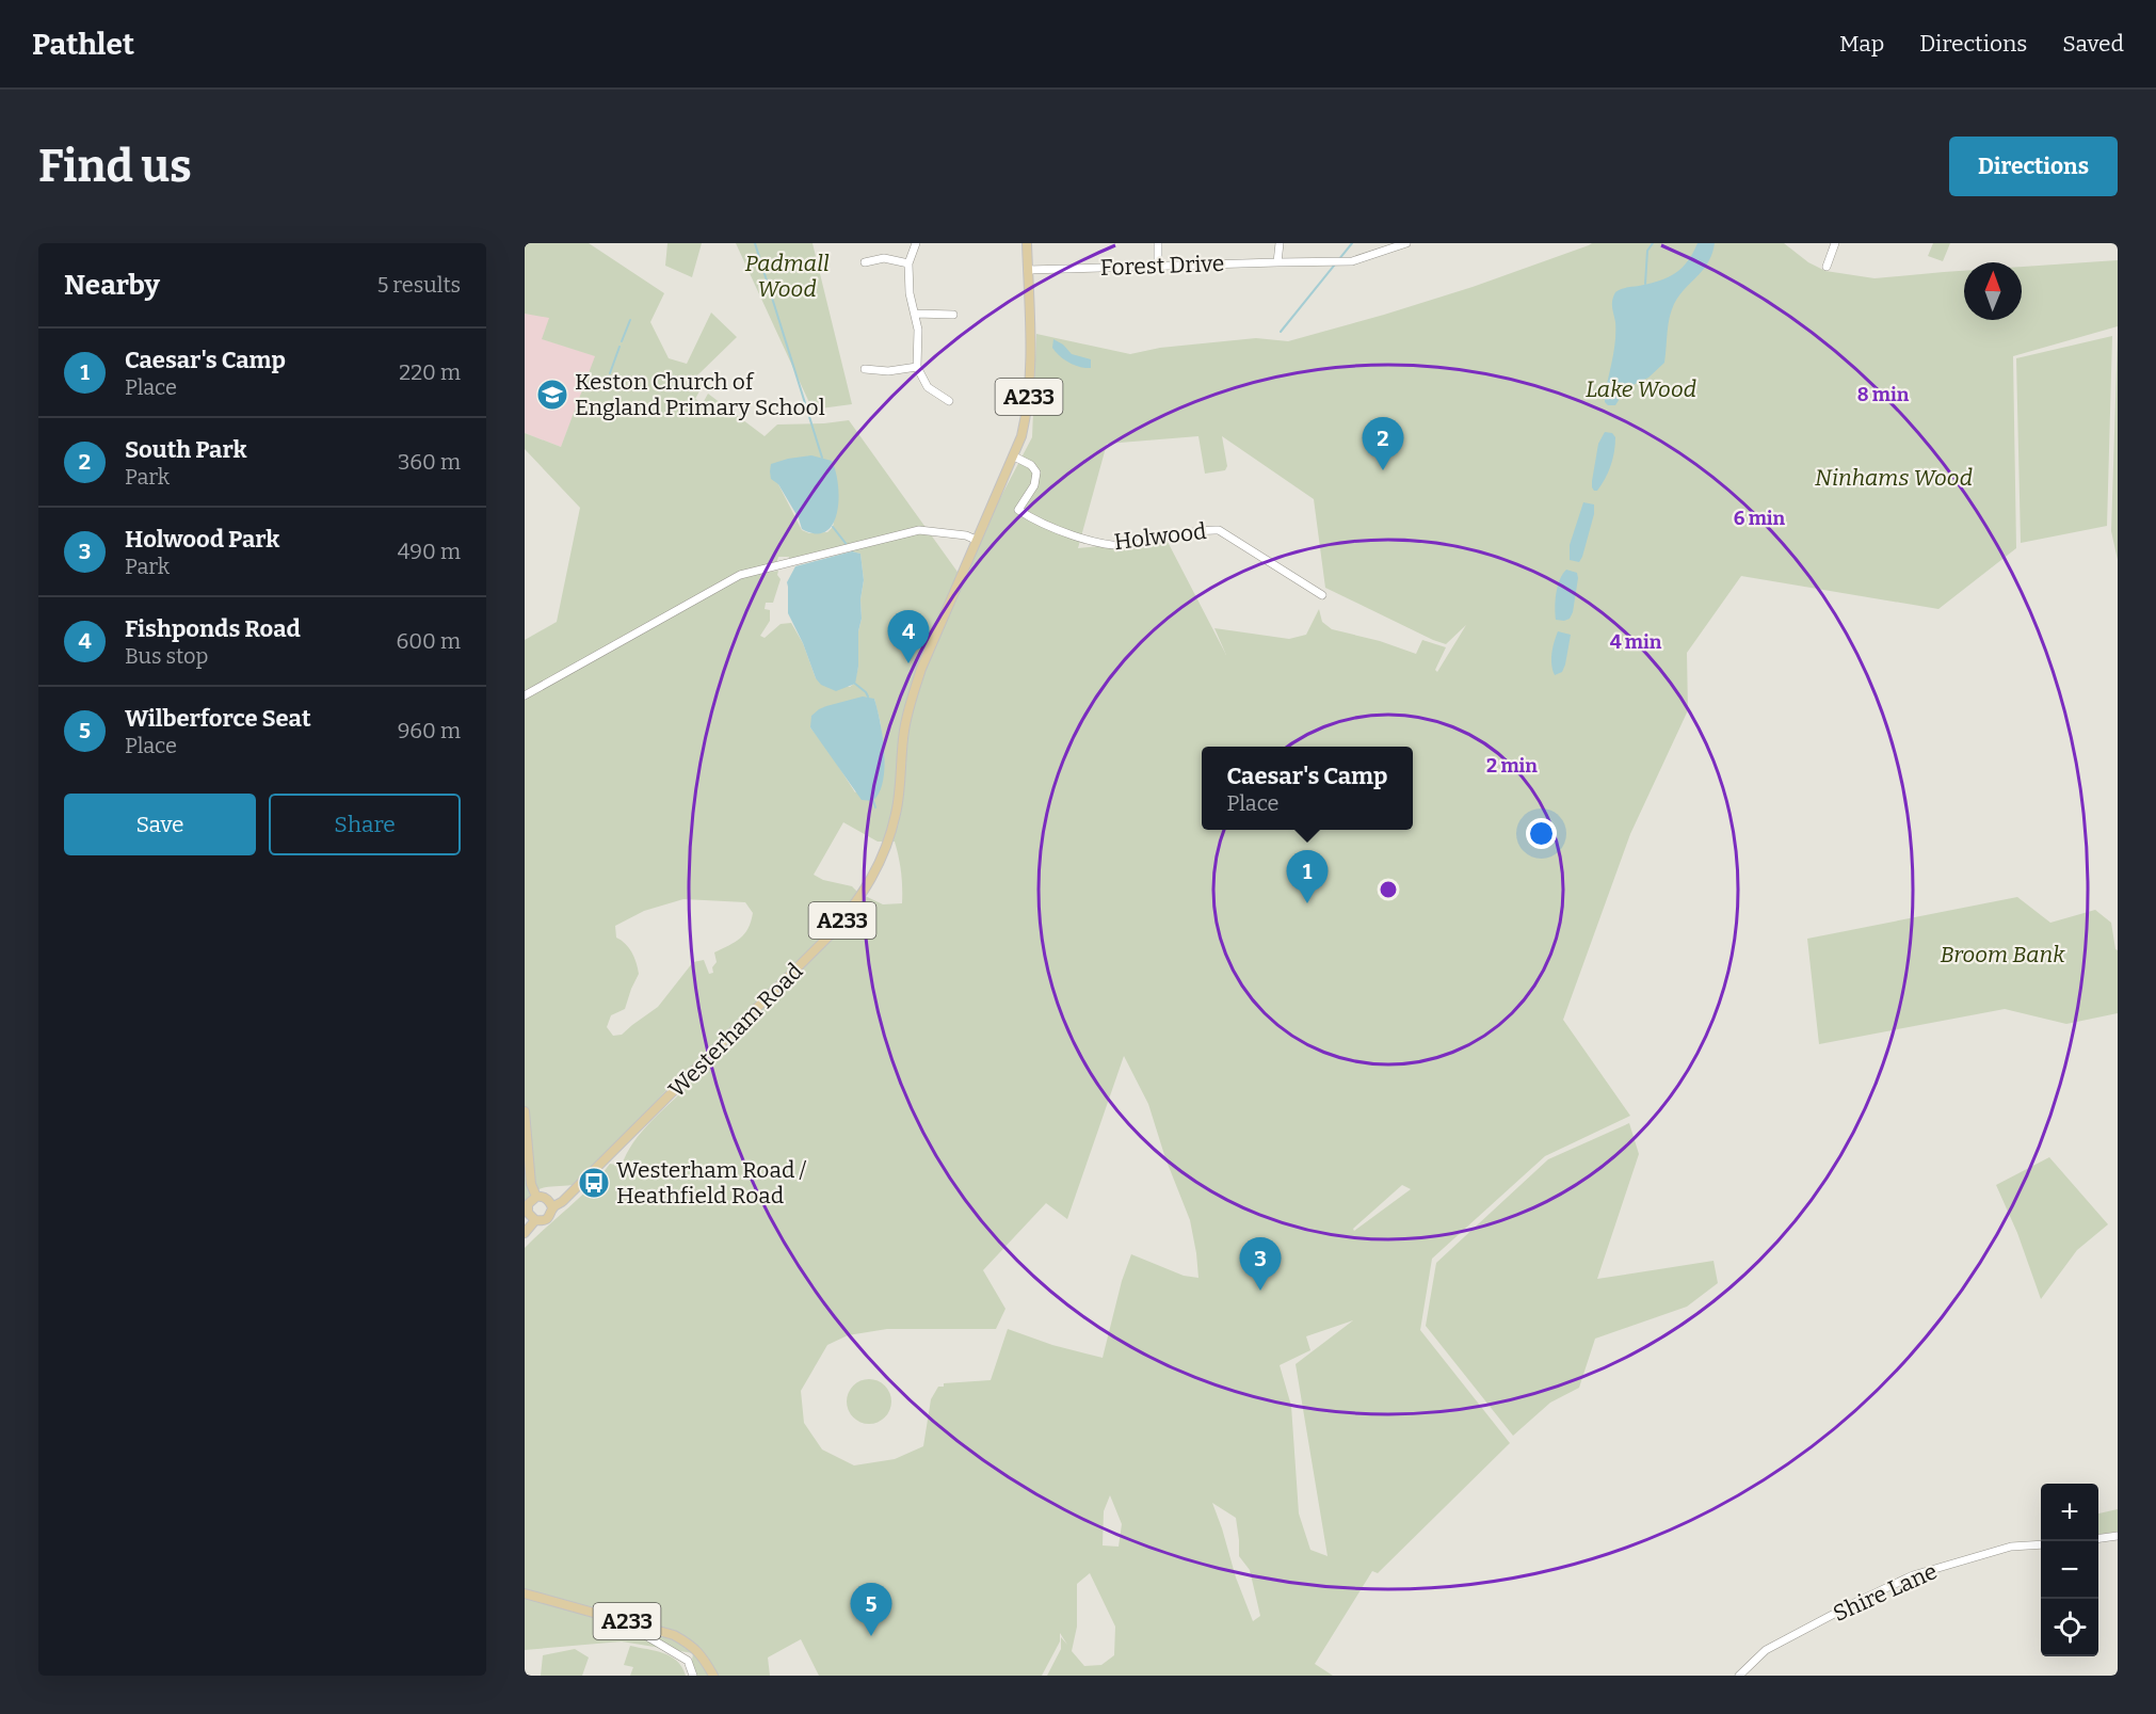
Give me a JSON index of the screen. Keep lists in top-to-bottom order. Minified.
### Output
{"streets":{"main road":["A233","Westerham Road"],"street":["Forest Drive","Holwood","Shire Lane"]},"crossings":[["Forest Drive","Westerham Road"],["Holwood","Westerham Road"]],"parks":["Padmall Wood","Lake Wood","Ninhams Wood","Broom Bank"],"places":{"school or university":["Keston Church of England Primary School"],"bus stop":["Westerham Road / Heathfield Road"]},"north":"top","page":{"header":"Pathlet","nav":["Map","Directions","Saved"],"buttons":["Directions",["Save","Share"]],"title":"Find us","heading":["Nearby","5 results"],"list":[{"mark":"1","name":"Caesar's Camp","note":"Place","value":"220 m"},{"mark":"2","name":"South Park","note":"Park","value":"360 m"},{"mark":"3","name":"Holwood Park","note":"Park","value":"490 m"},{"mark":"4","name":"Fishponds Road","note":"Bus stop","value":"600 m"},{"mark":"5","name":"Wilberforce Seat","note":"Place","value":"960 m"}],"pins":["2","4","1","3","5"],"popup":["Caesar's Camp","Place"],"map_buttons":["+","−"]},"rings":["8 min","6 min","4 min","2 min"]}
